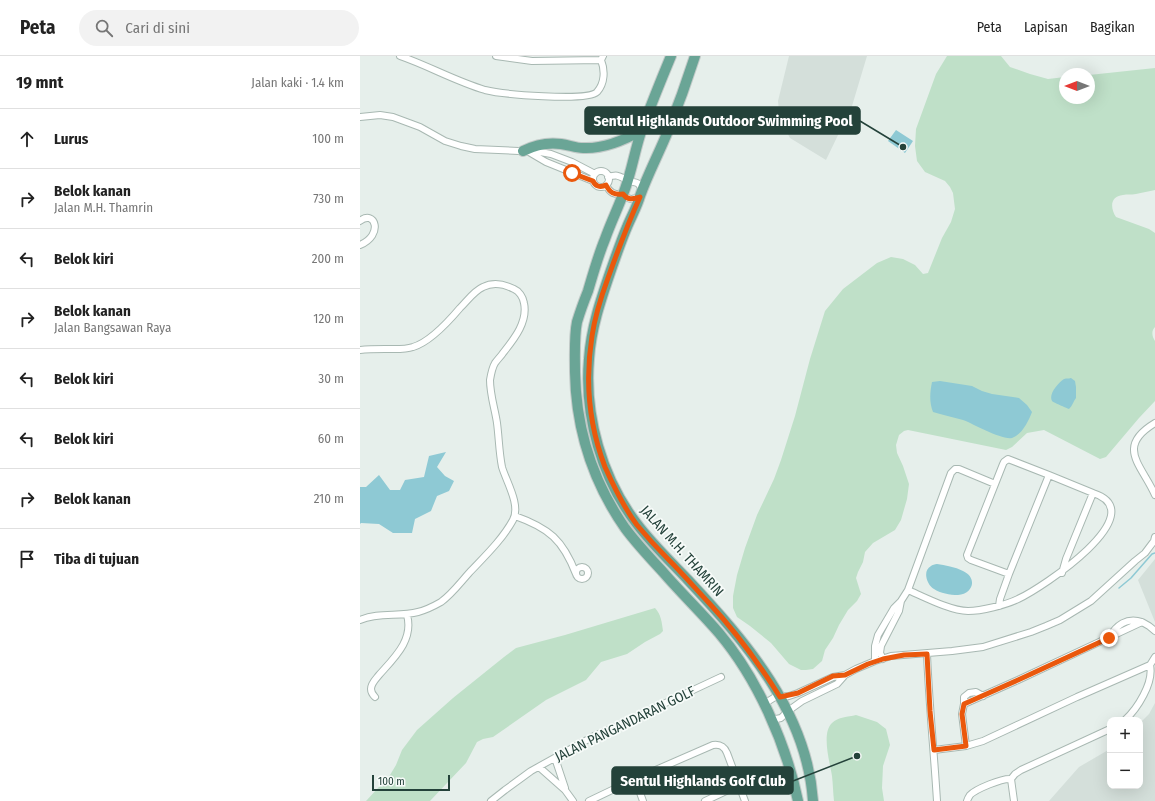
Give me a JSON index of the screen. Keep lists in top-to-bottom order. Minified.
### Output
{"streets":{"main road":["JALAN M.H. THAMRIN"],"street":["JALAN PANGANDARAN GOLF"]},"places":["Sentul Highlands Outdoor Swimming Pool","Sentul Highlands Golf Club"],"scale_bar":"100 m","north":"left","page":{"header":"Peta","search":"Cari di sini","nav":["Peta","Lapisan","Bagikan"],"heading":["19 mnt","Jalan kaki · 1.4 km"],"list":[["Lurus","100 m"],["Belok kanan","Jalan M.H. Thamrin","730 m"],["Belok kiri","200 m"],["Belok kanan","Jalan Bangsawan Raya","120 m"],["Belok kiri","30 m"],["Belok kiri","60 m"],["Belok kanan","210 m"],"Tiba di tujuan"],"map_buttons":["+","−"],"scale":"100 m"}}
